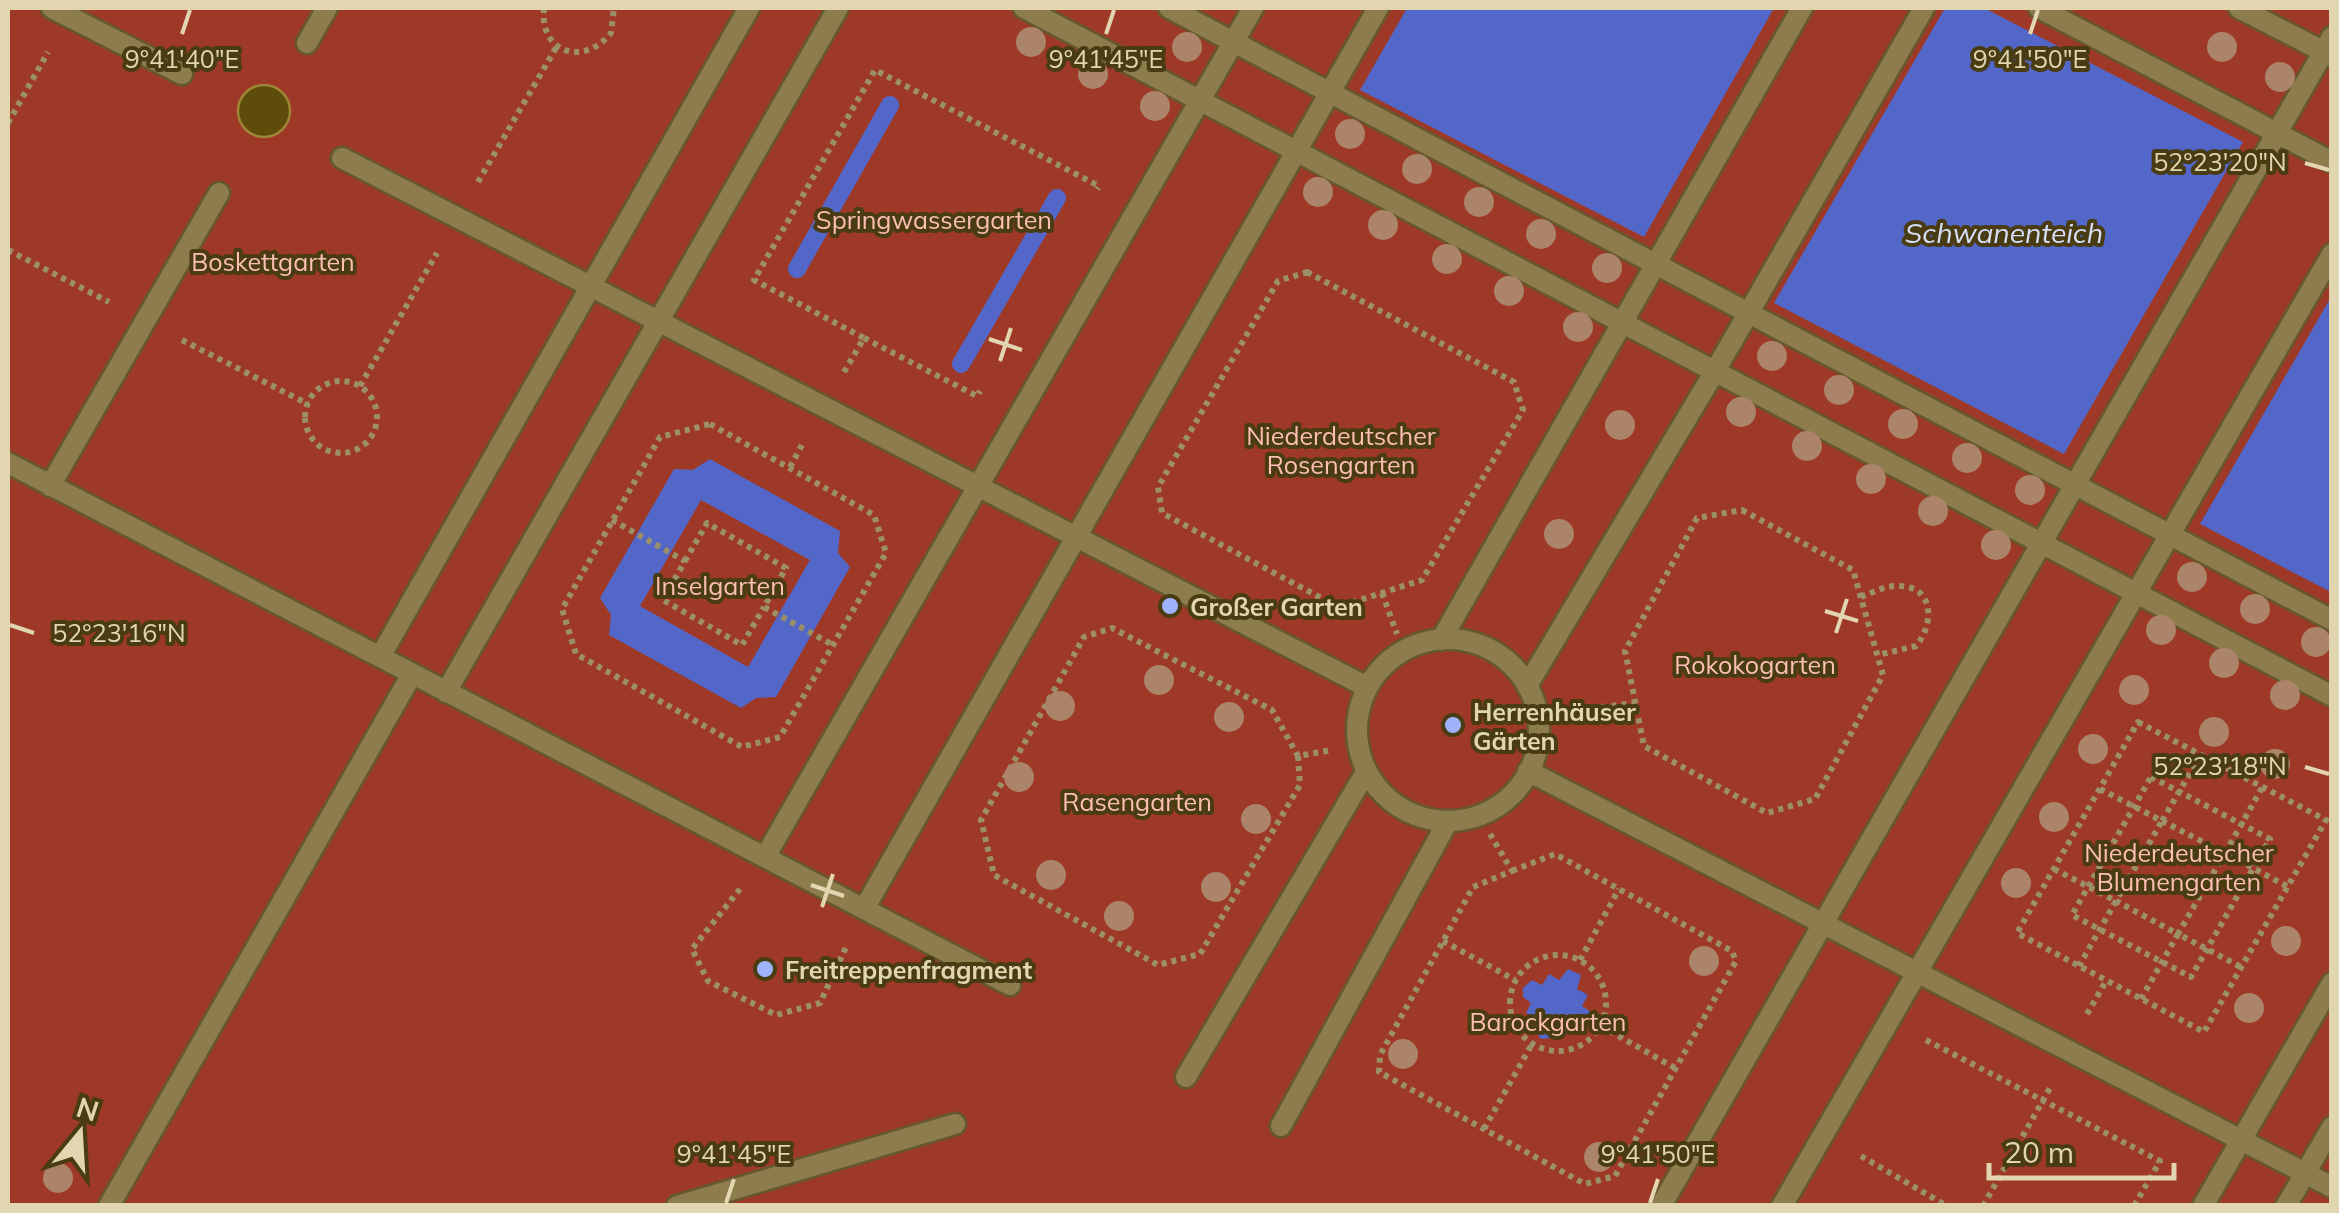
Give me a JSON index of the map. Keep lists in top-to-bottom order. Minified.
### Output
{"water":["Schwanenteich"],"parks":["Springwassergarten","Boskettgarten","Niederdeutscher Rosengarten","Inselgarten","Rokokogarten","Rasengarten","Niederdeutscher Blumengarten","Barockgarten"],"places":["Großer Garten","Herrenhäuser Gärten","Freitreppenfragment"],"scale_bar":"20 m","north":"top","coordinates":["9°41'40\"E","9°41'45\"E","9°41'50\"E","52°23'20\"N","52°23'16\"N","52°23'18\"N"]}
